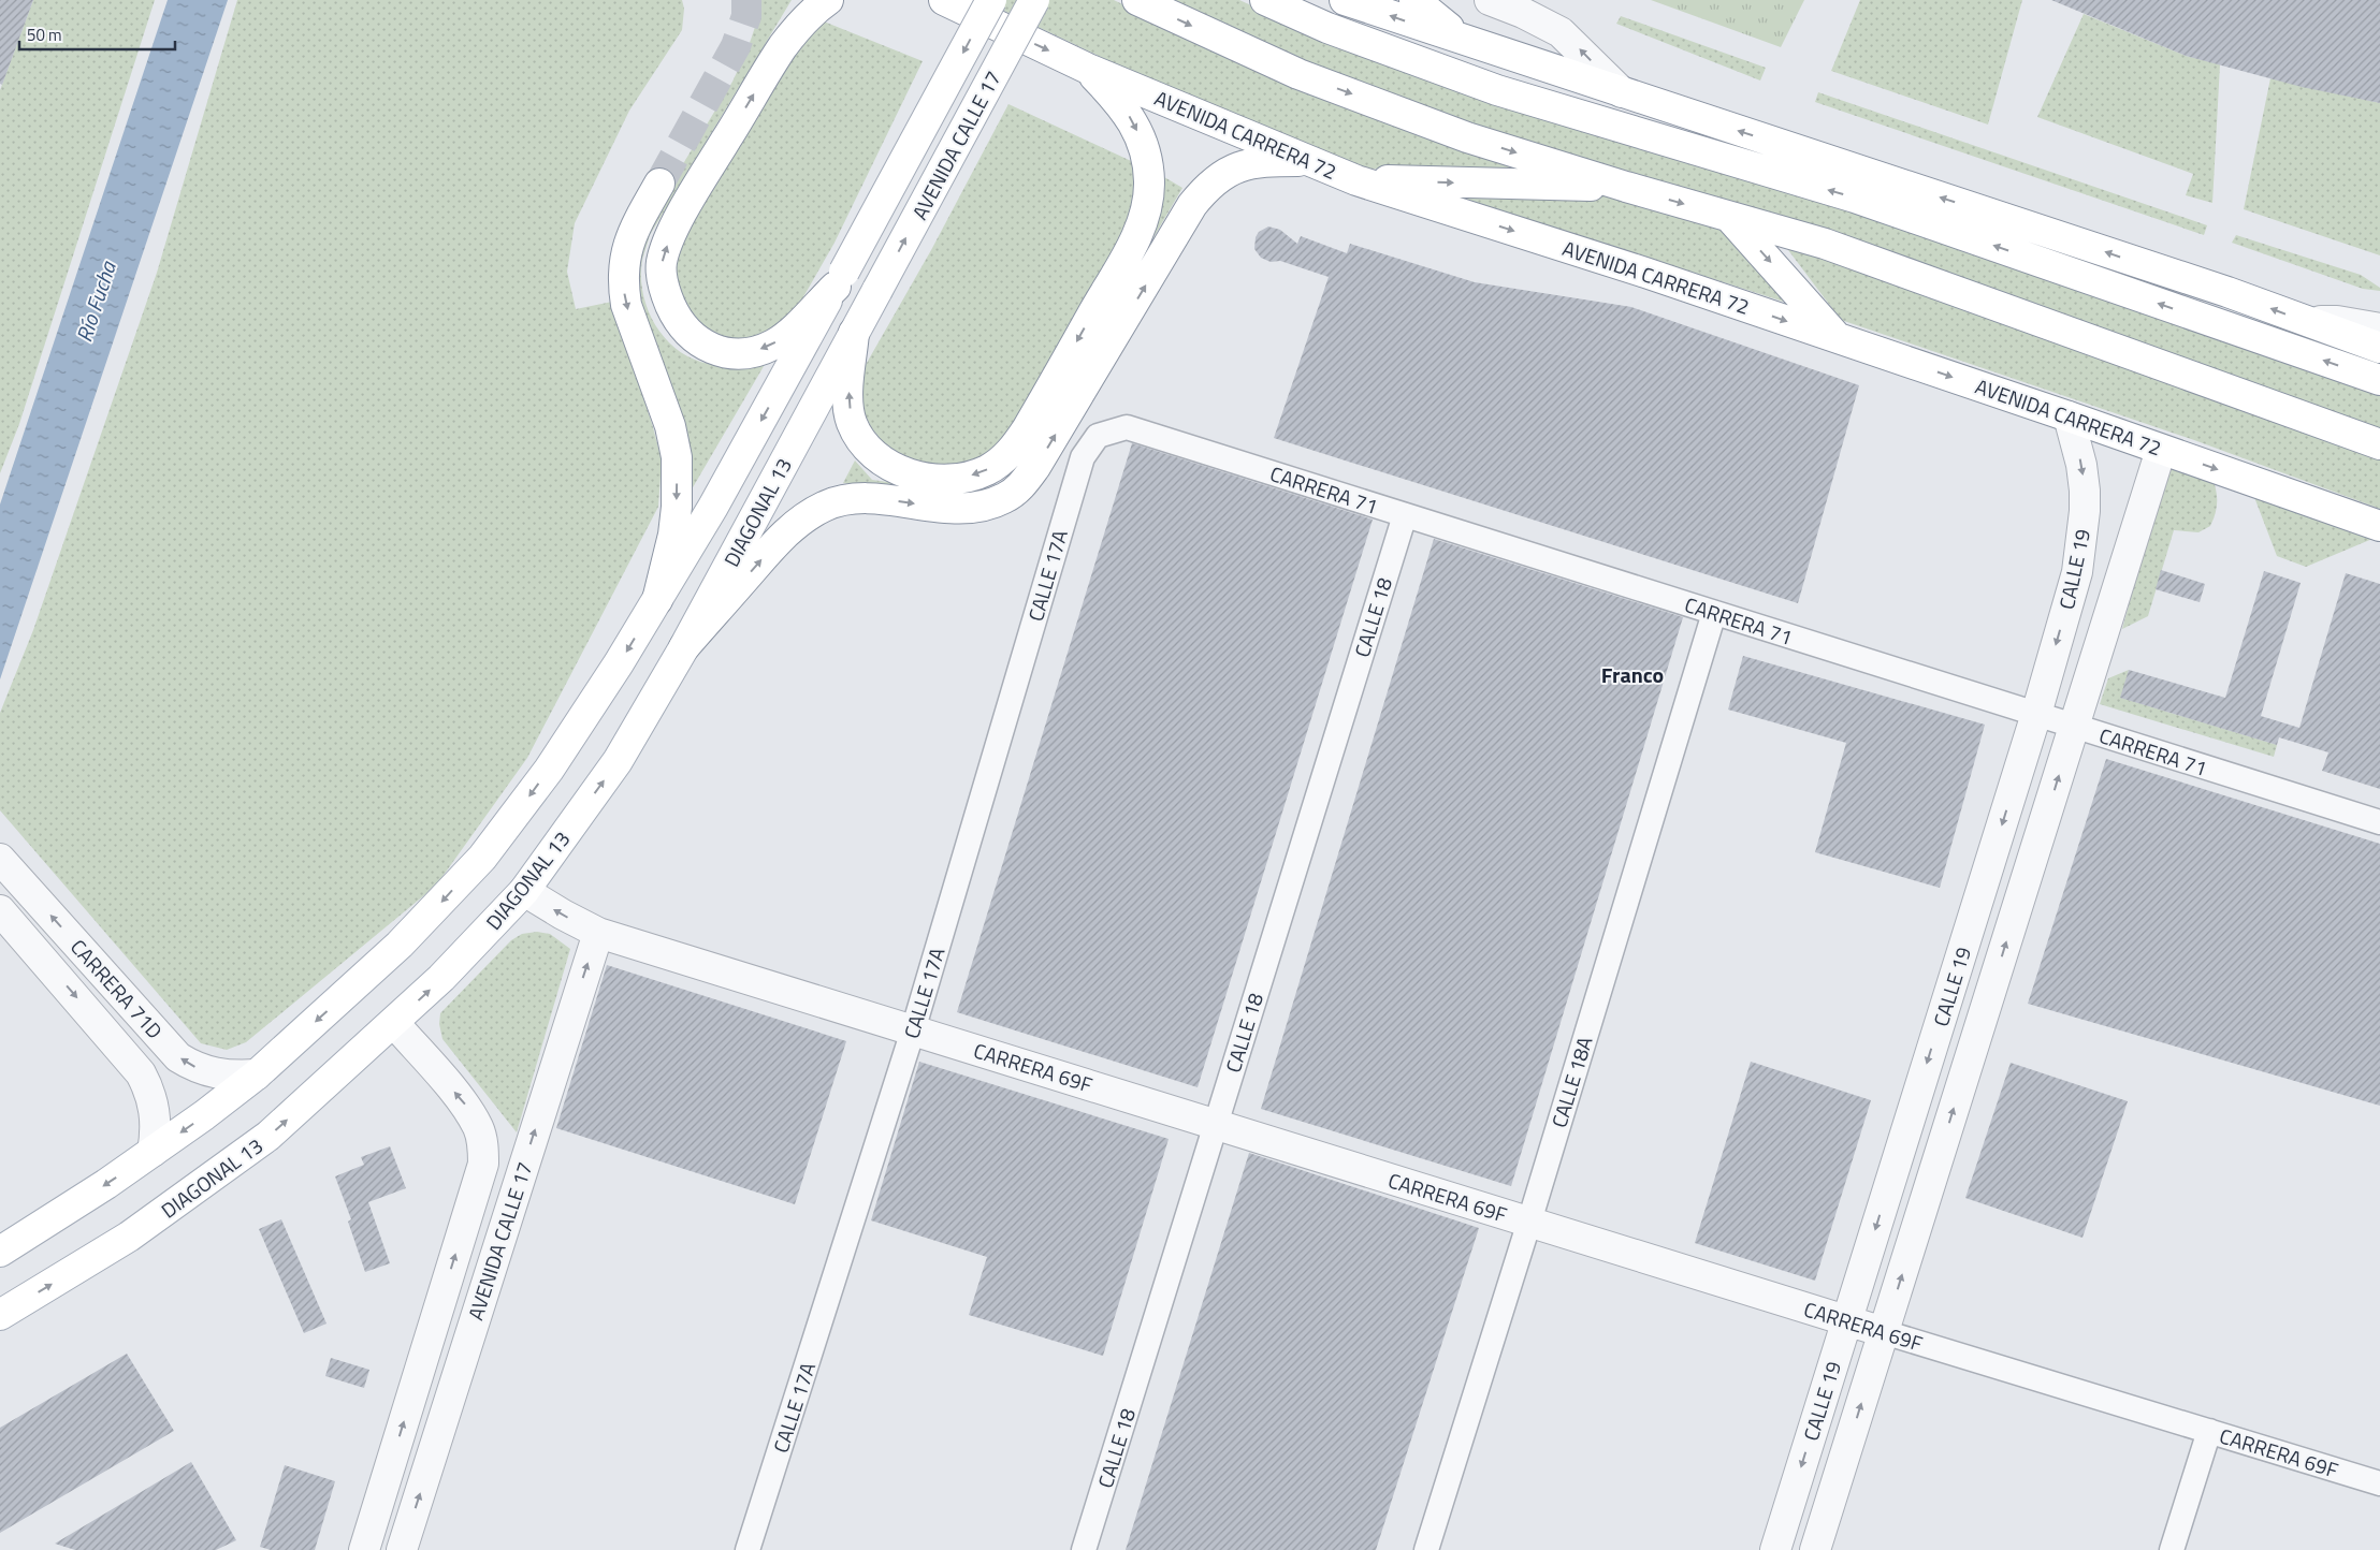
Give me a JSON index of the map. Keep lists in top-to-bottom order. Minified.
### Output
{"streets":{"main road":["AVENIDA CARRERA 72","AVENIDA CALLE 17","DIAGONAL 13"],"street":["CARRERA 71","CALLE 19","CALLE 17A","CALLE 18","CARRERA 71D","CARRERA 69F","CALLE 18A"]},"crossings":[["AVENIDA CARRERA 72","CALLE 19"],["AVENIDA CALLE 17","DIAGONAL 13"],["AVENIDA CALLE 17","CARRERA 69F"],["CARRERA 71","CALLE 19"],["CARRERA 71","CALLE 17A"],["CARRERA 71","CALLE 18"],["CARRERA 71","CALLE 18A"],["DIAGONAL 13","CARRERA 71D"],["DIAGONAL 13","CARRERA 69F"],["CALLE 19","CARRERA 69F"],["CALLE 17A","CARRERA 69F"],["CALLE 18","CARRERA 69F"],["CARRERA 69F","CALLE 18A"]],"districts":["Franco"],"water":["Río Fucha"],"scale_bar":"50 m"}
